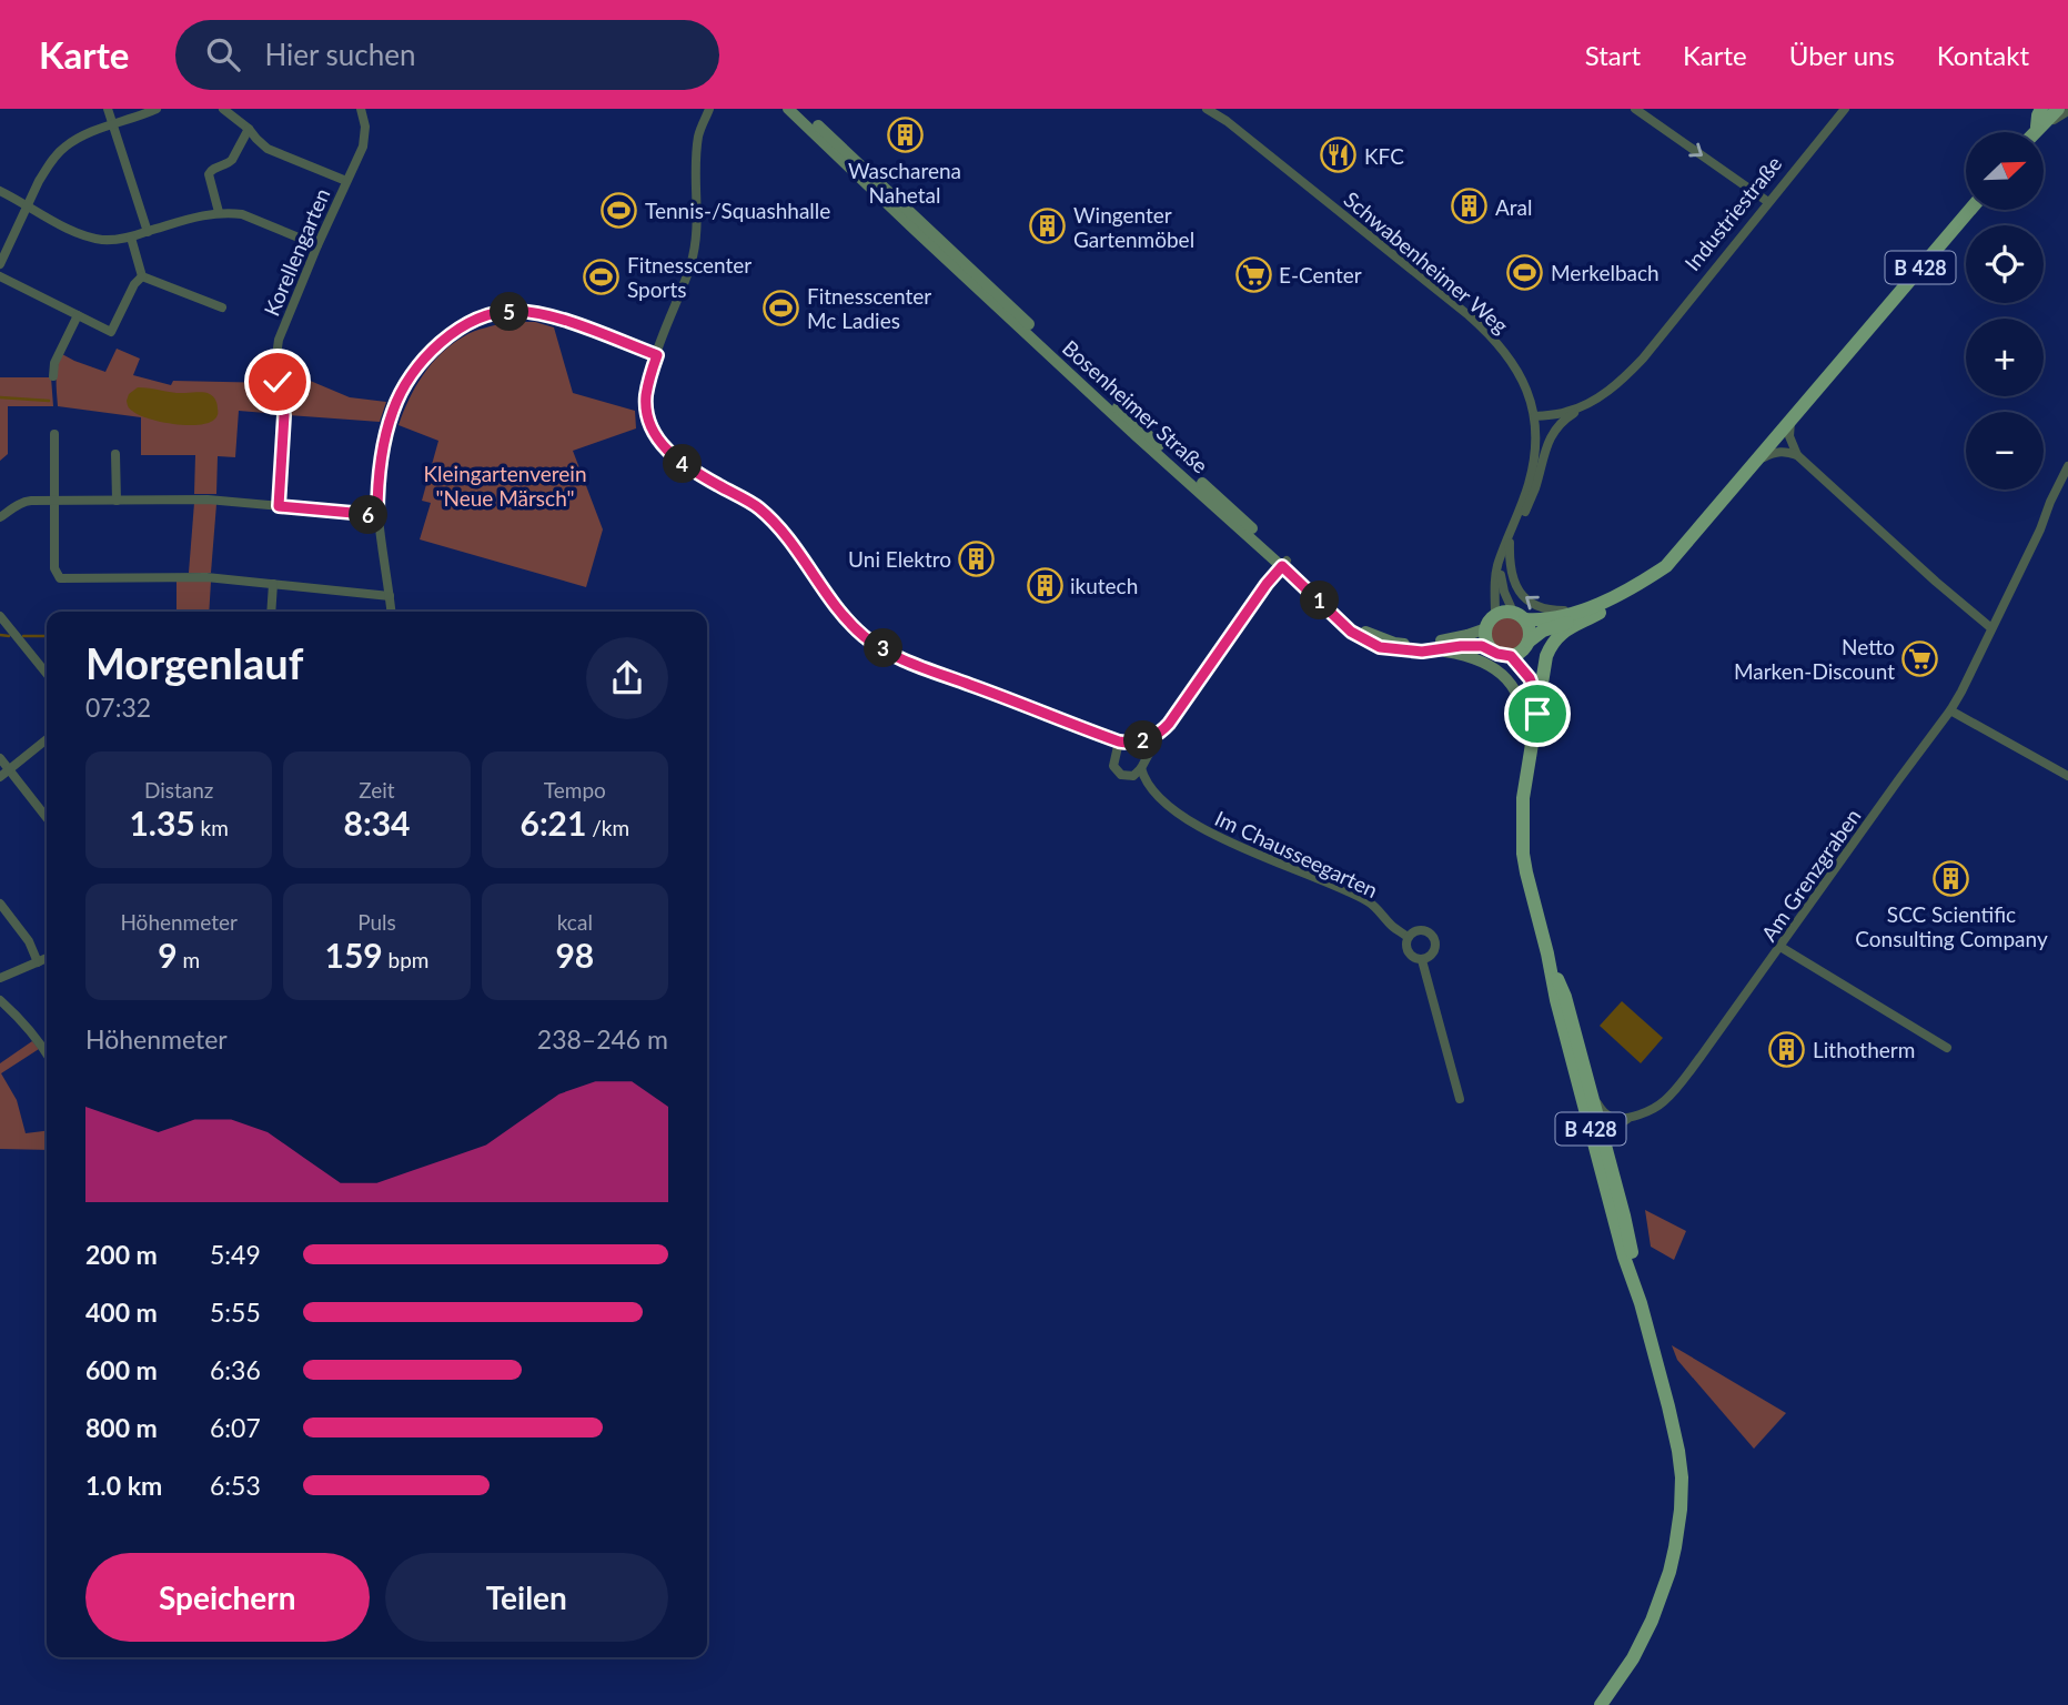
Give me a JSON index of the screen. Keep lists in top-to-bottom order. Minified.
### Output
{"streets":{"main road":["B 428"],"street":["Industriestraße","Korellengarten","Schwabenheimer Weg","Bosenheimer Straße","Im Chausseegarten","Am Grenzgraben"]},"crossings":[["Industriestraße","Schwabenheimer Weg"],["Schwabenheimer Weg","B 428"],["Schwabenheimer Weg","Bosenheimer Straße"],["B 428","Bosenheimer Straße"],["B 428","Am Grenzgraben"]],"parks":["Kleingartenverein \"Neue Märsch\""],"places":{"building":["Wascharena Nahetal","Aral","Wingenter Gartenmöbel","Uni Elektro","ikutech","SCC Scientific Consulting Company","Lithotherm"],"restaurant":["KFC"],"sports":["Tennis-/Squashhalle","Merkelbach","Fitnesscenter Sports","Fitnesscenter Mc Ladies"],"supermarket":["E-Center","Netto Marken-Discount"]},"north":"top right","page":{"header":"Karte","search":"Hier suchen","nav":["Start","Karte","Über uns","Kontakt"],"map_buttons":["+","−"],"pins":["5","4","6","1","3","2"],"heading":["Morgenlauf","07:32"],"stats":[["Distanz","1.35 km"],["Zeit","8:34"],["Tempo","6:21 /km"],["Höhenmeter","9 m"],["Puls","159 bpm"],["kcal","98"]],"chart":["Höhenmeter","238–246 m"],"list":[{"name":"200 m","note":"5:49"},{"name":"400 m","note":"5:55"},{"name":"600 m","note":"6:36"},{"name":"800 m","note":"6:07"},{"name":"1.0 km","note":"6:53"}],"buttons":["Speichern","Teilen"]}}
